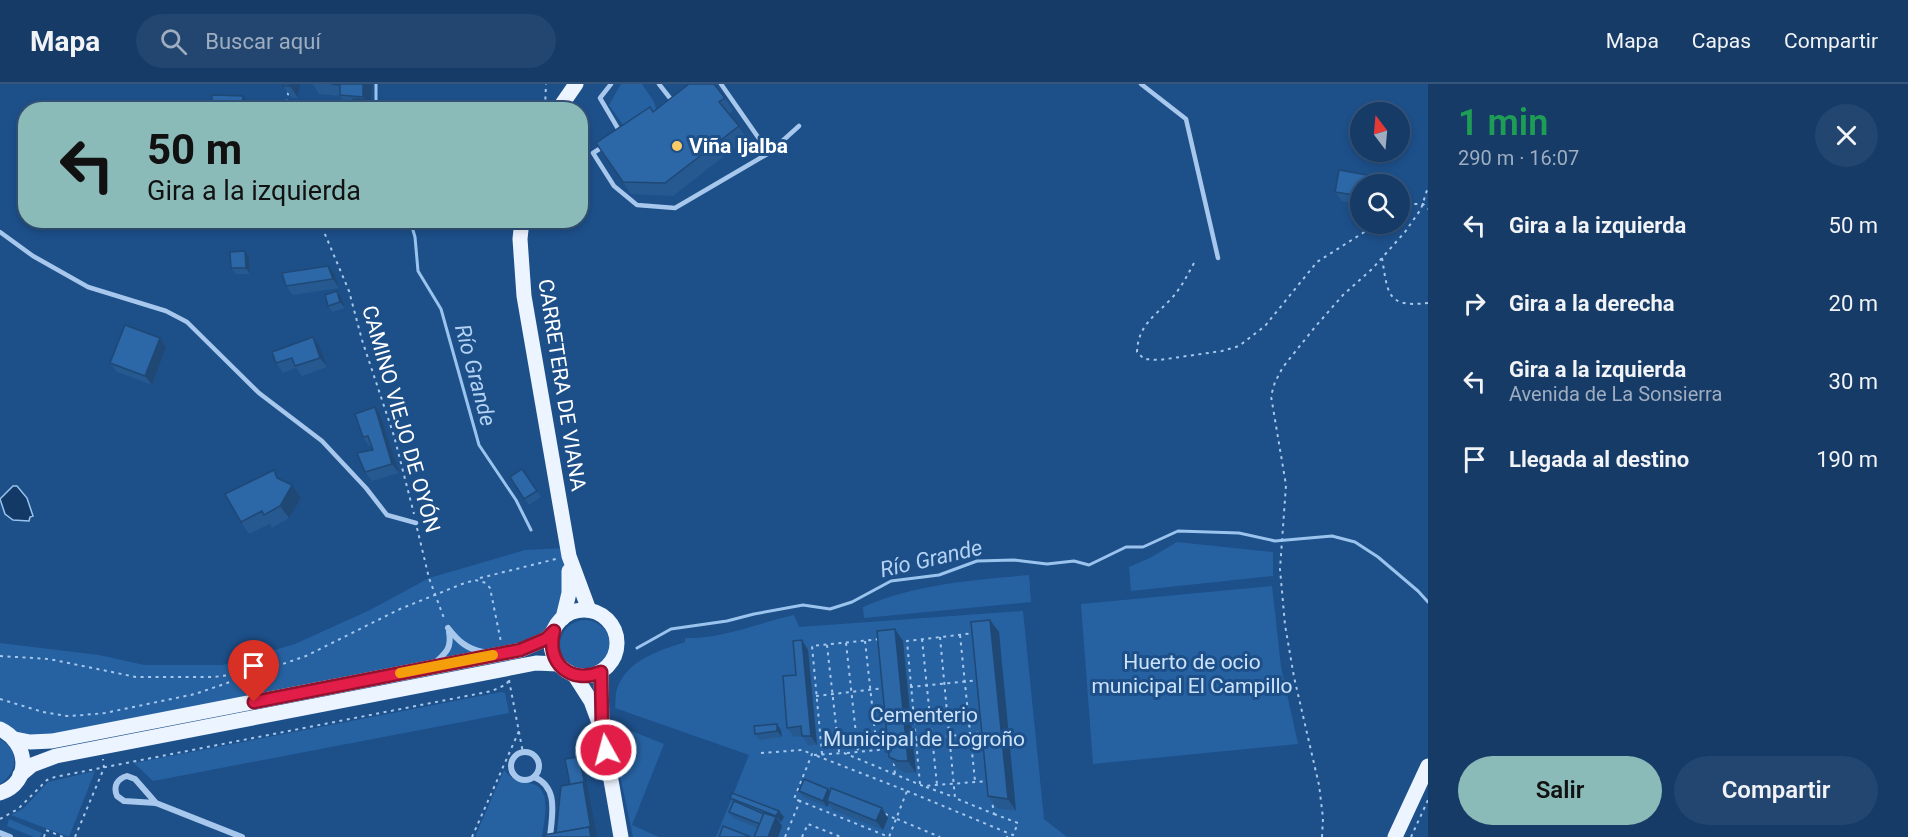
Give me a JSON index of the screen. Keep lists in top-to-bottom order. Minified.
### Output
{"streets":{"main road":["CARRETERA DE VIANA"],"path":["CAMINO VIEJO DE OYÓN"]},"water":["Río Grande"],"parks":["Huerto de ocio municipal El Campillo","Cementerio Municipal de Logroño"],"places":["Viña Ijalba"],"north":"top","page":{"header":"Mapa","search":"Buscar aquí","nav":["Mapa","Capas","Compartir"],"heading":["1 min","290 m · 16:07"],"turn":["50 m","Gira a la izquierda"],"list":[{"name":"Gira a la izquierda","value":"50 m"},{"name":"Gira a la derecha","value":"20 m"},{"name":"Gira a la izquierda","note":"Avenida de La Sonsierra","value":"30 m"},{"name":"Llegada al destino","value":"190 m"}],"buttons":["Salir","Compartir"]}}
